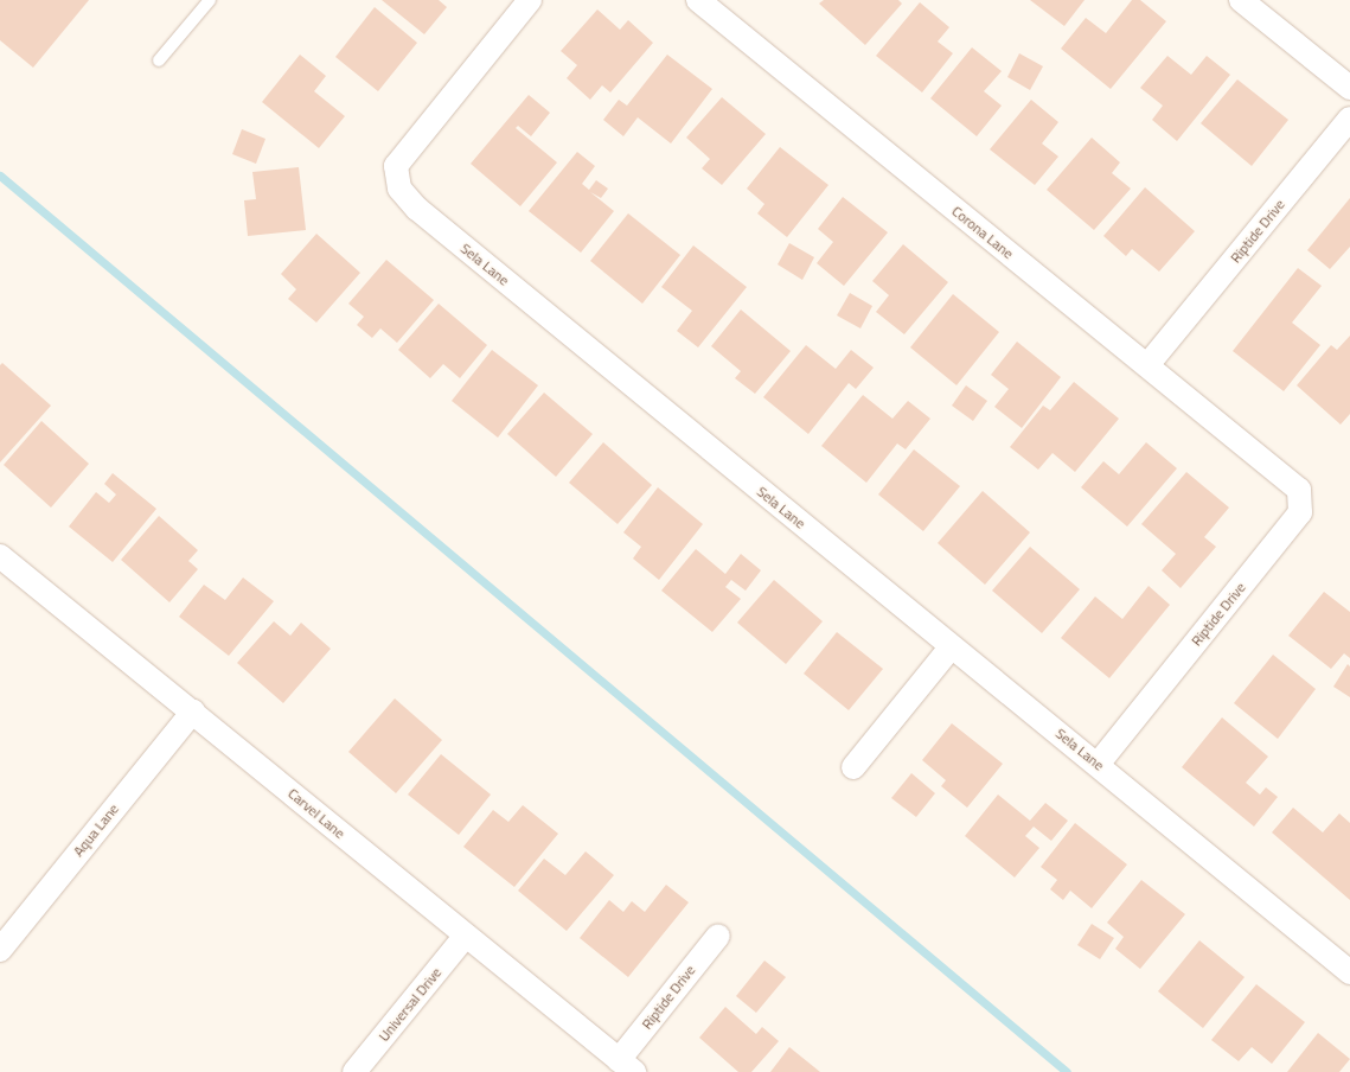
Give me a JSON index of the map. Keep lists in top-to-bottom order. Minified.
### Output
{"streets":{"street":["Riptide Drive","Corona Lane","Sela Lane","Carvel Lane","Aqua Lane","Universal Drive"]},"crossings":[["Riptide Drive","Corona Lane"],["Riptide Drive","Sela Lane"],["Riptide Drive","Carvel Lane"],["Carvel Lane","Aqua Lane"],["Carvel Lane","Universal Drive"]]}
